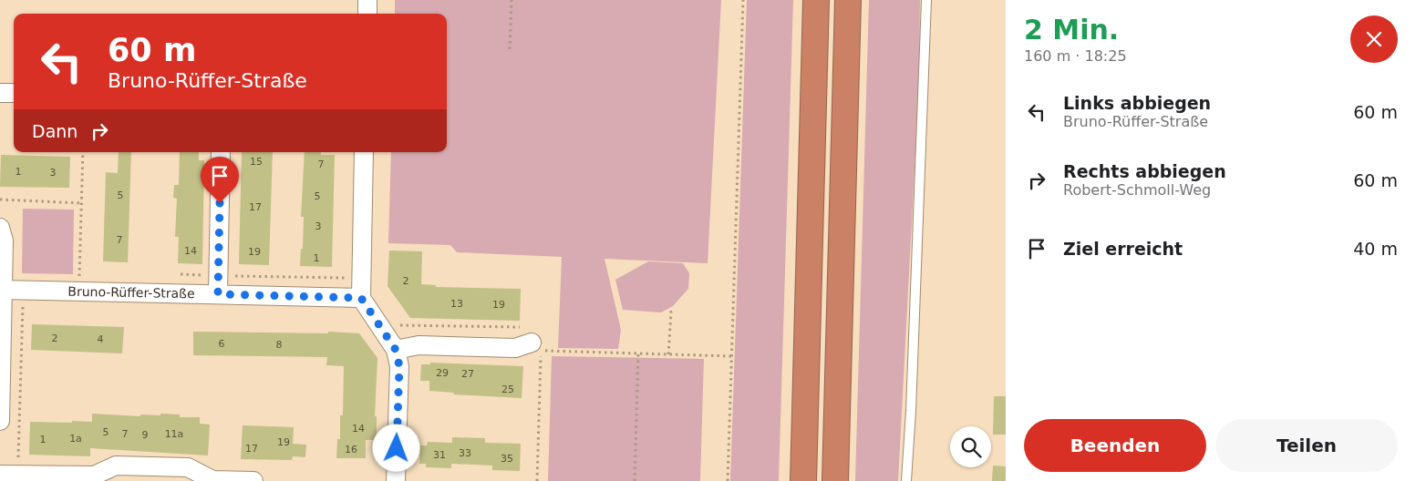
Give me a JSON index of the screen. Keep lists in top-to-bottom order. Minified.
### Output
{"streets":{"street":["Bruno-Rüffer-Straße"]},"house_numbers":["15","7","1","3","5","5","17","3","7","14","19","1","2","13","19","2","4","6","8","29","27","25","14","5","7","11a","9","1a","1","19","17","16","33","31","35"],"page":{"heading":["2 Min.","160 m · 18:25"],"turn":["60 m","Bruno-Rüffer-Straße"],"list":[{"name":"Links abbiegen","note":"Bruno-Rüffer-Straße","value":"60 m"},{"name":"Rechts abbiegen","note":"Robert-Schmoll-Weg","value":"60 m"},{"name":"Ziel erreicht","value":"40 m"}],"then":"Dann","buttons":["Beenden","Teilen"]}}
